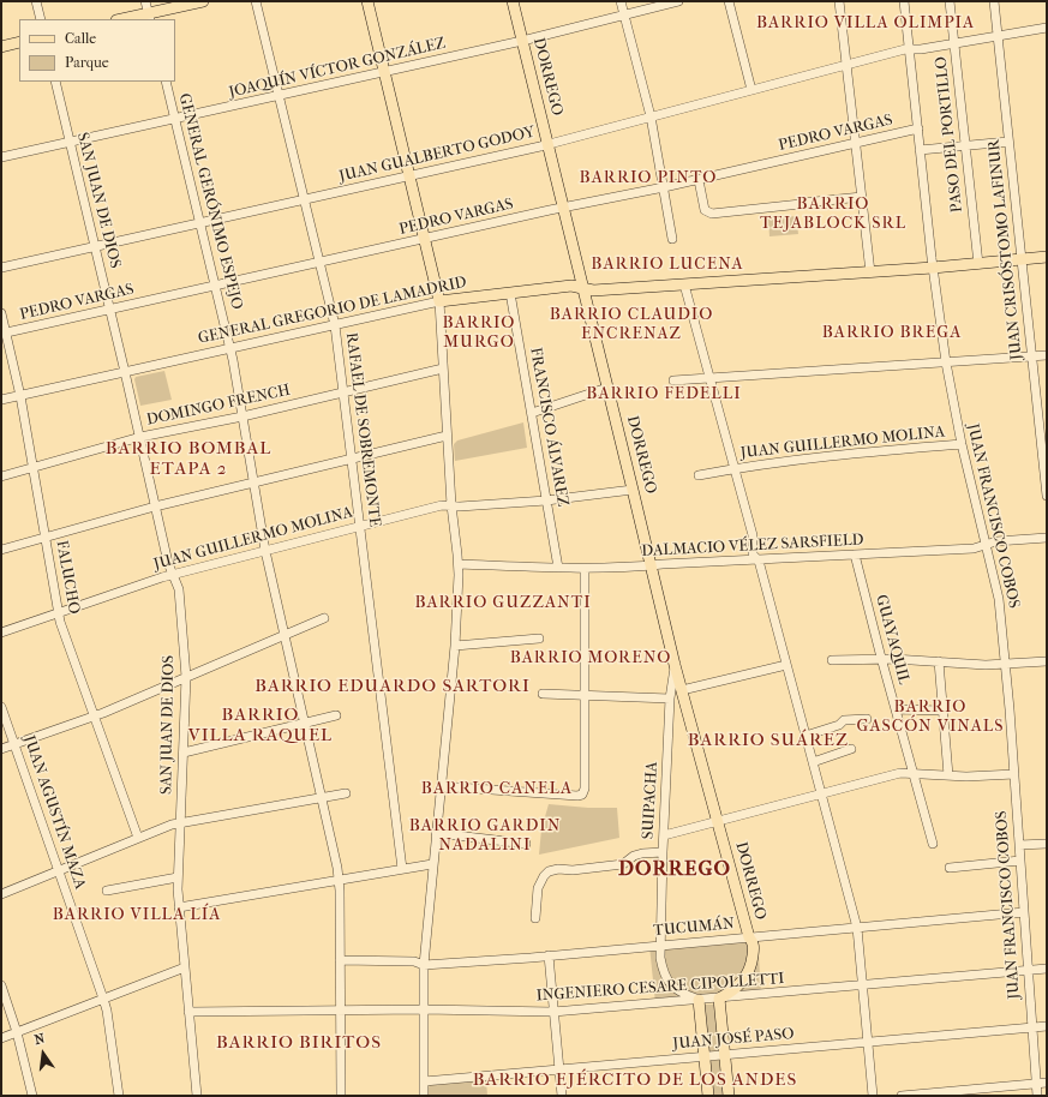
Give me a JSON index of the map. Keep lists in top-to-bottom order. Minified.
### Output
{"streets":{"main road":["DORREGO","GENERAL GREGORIO DE LAMADRID"],"street":["JOAQUÍN VÍCTOR GONZÁLEZ","PEDRO VARGAS","PASO DEL PORTILLO","JUAN GUALBERTO GODOY","SAN JUAN DE DIOS","GENERAL GERÓNIMO ESPEJO","JUAN CRISÓSTOMO LAFINUR","DOMINGO FRENCH","FRANCISCO ÁLVAREZ","RAFAEL DE SOBREMONTE","JUAN GUILLERMO MOLINA","JUAN FRANCISCO COBOS","DALMACIO VÉLEZ SARSFIELD","FALUCHO","GUAYAQUIL","SUIPACHA","JUAN AGUSTÍN MAZA","TUCUMÁN","INGENIERO CESARE CIPOLLETTI","JUAN JOSÉ PASO"]},"crossings":[["JOAQUÍN VÍCTOR GONZÁLEZ","DORREGO"],["JOAQUÍN VÍCTOR GONZÁLEZ","SAN JUAN DE DIOS"],["JOAQUÍN VÍCTOR GONZÁLEZ","GENERAL GERÓNIMO ESPEJO"],["JOAQUÍN VÍCTOR GONZÁLEZ","RAFAEL DE SOBREMONTE"],["DORREGO","PEDRO VARGAS"],["DORREGO","JUAN GUALBERTO GODOY"],["DORREGO","GENERAL GREGORIO DE LAMADRID"],["DORREGO","JUAN GUILLERMO MOLINA"],["DORREGO","DALMACIO VÉLEZ SARSFIELD"],["DORREGO","SUIPACHA"],["DORREGO","TUCUMÁN"],["DORREGO","INGENIERO CESARE CIPOLLETTI"],["PEDRO VARGAS","SAN JUAN DE DIOS"],["PEDRO VARGAS","GENERAL GERÓNIMO ESPEJO"],["PEDRO VARGAS","RAFAEL DE SOBREMONTE"],["PEDRO VARGAS","JUAN FRANCISCO COBOS"],["PEDRO VARGAS","FALUCHO"],["PASO DEL PORTILLO","JUAN GUALBERTO GODOY"],["PASO DEL PORTILLO","GENERAL GREGORIO DE LAMADRID"],["JUAN GUALBERTO GODOY","SAN JUAN DE DIOS"],["JUAN GUALBERTO GODOY","GENERAL GERÓNIMO ESPEJO"],["JUAN GUALBERTO GODOY","JUAN CRISÓSTOMO LAFINUR"],["JUAN GUALBERTO GODOY","RAFAEL DE SOBREMONTE"],["JUAN GUALBERTO GODOY","JUAN FRANCISCO COBOS"],["SAN JUAN DE DIOS","GENERAL GREGORIO DE LAMADRID"],["SAN JUAN DE DIOS","DOMINGO FRENCH"],["SAN JUAN DE DIOS","JUAN GUILLERMO MOLINA"],["SAN JUAN DE DIOS","INGENIERO CESARE CIPOLLETTI"],["GENERAL GERÓNIMO ESPEJO","GENERAL GREGORIO DE LAMADRID"],["GENERAL GERÓNIMO ESPEJO","DOMINGO FRENCH"],["GENERAL GERÓNIMO ESPEJO","JUAN GUILLERMO MOLINA"],["GENERAL GERÓNIMO ESPEJO","TUCUMÁN"],["GENERAL GERÓNIMO ESPEJO","INGENIERO CESARE CIPOLLETTI"],["JUAN CRISÓSTOMO LAFINUR","GENERAL GREGORIO DE LAMADRID"],["GENERAL GREGORIO DE LAMADRID","FRANCISCO ÁLVAREZ"],["GENERAL GREGORIO DE LAMADRID","RAFAEL DE SOBREMONTE"],["GENERAL GREGORIO DE LAMADRID","JUAN FRANCISCO COBOS"],["GENERAL GREGORIO DE LAMADRID","FALUCHO"],["DOMINGO FRENCH","RAFAEL DE SOBREMONTE"],["DOMINGO FRENCH","FALUCHO"],["FRANCISCO ÁLVAREZ","JUAN GUILLERMO MOLINA"],["FRANCISCO ÁLVAREZ","DALMACIO VÉLEZ SARSFIELD"],["RAFAEL DE SOBREMONTE","JUAN GUILLERMO MOLINA"],["JUAN GUILLERMO MOLINA","JUAN FRANCISCO COBOS"],["JUAN GUILLERMO MOLINA","FALUCHO"],["JUAN FRANCISCO COBOS","DALMACIO VÉLEZ SARSFIELD"],["JUAN FRANCISCO COBOS","TUCUMÁN"],["JUAN FRANCISCO COBOS","INGENIERO CESARE CIPOLLETTI"],["JUAN FRANCISCO COBOS","JUAN JOSÉ PASO"],["DALMACIO VÉLEZ SARSFIELD","GUAYAQUIL"],["SUIPACHA","TUCUMÁN"],["SUIPACHA","INGENIERO CESARE CIPOLLETTI"]],"districts":["BARRIO VILLA OLIMPIA","BARRIO PINTO","BARRIO TEJABLOCK SRL","BARRIO LUCENA","BARRIO CLAUDIO ENCRENAZ","BARRIO MURGO","BARRIO BREGA","BARRIO FEDELLI","BARRIO BOMBAL ETAPA 2","BARRIO GUZZANTI","BARRIO MORENO","BARRIO EDUARDO SARTORI","BARRIO GASCÓN VINALS","BARRIO VILLA RAQUEL","BARRIO SUÁREZ","BARRIO CANELA","BARRIO GARDIN NADALINI","DORREGO","BARRIO VILLA LÍA","BARRIO BIRITOS","BARRIO EJÉRCITO DE LOS ANDES"],"legend":["Calle","Parque"],"north":"top"}
